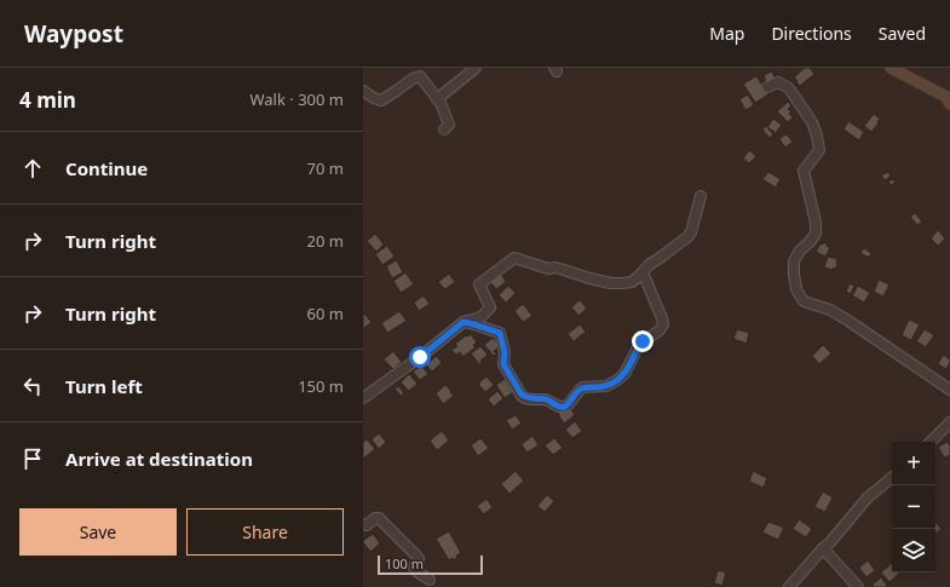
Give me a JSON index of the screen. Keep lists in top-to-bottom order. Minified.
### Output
{"scale_bar":"100 m","page":{"header":"Waypost","nav":["Map","Directions","Saved"],"heading":["4 min","Walk · 300 m"],"list":[["Continue","70 m"],["Turn right","20 m"],["Turn right","60 m"],["Turn left","150 m"],"Arrive at destination"],"map_buttons":["+","−"],"buttons":["Save","Share"],"scale":"100 m"}}
